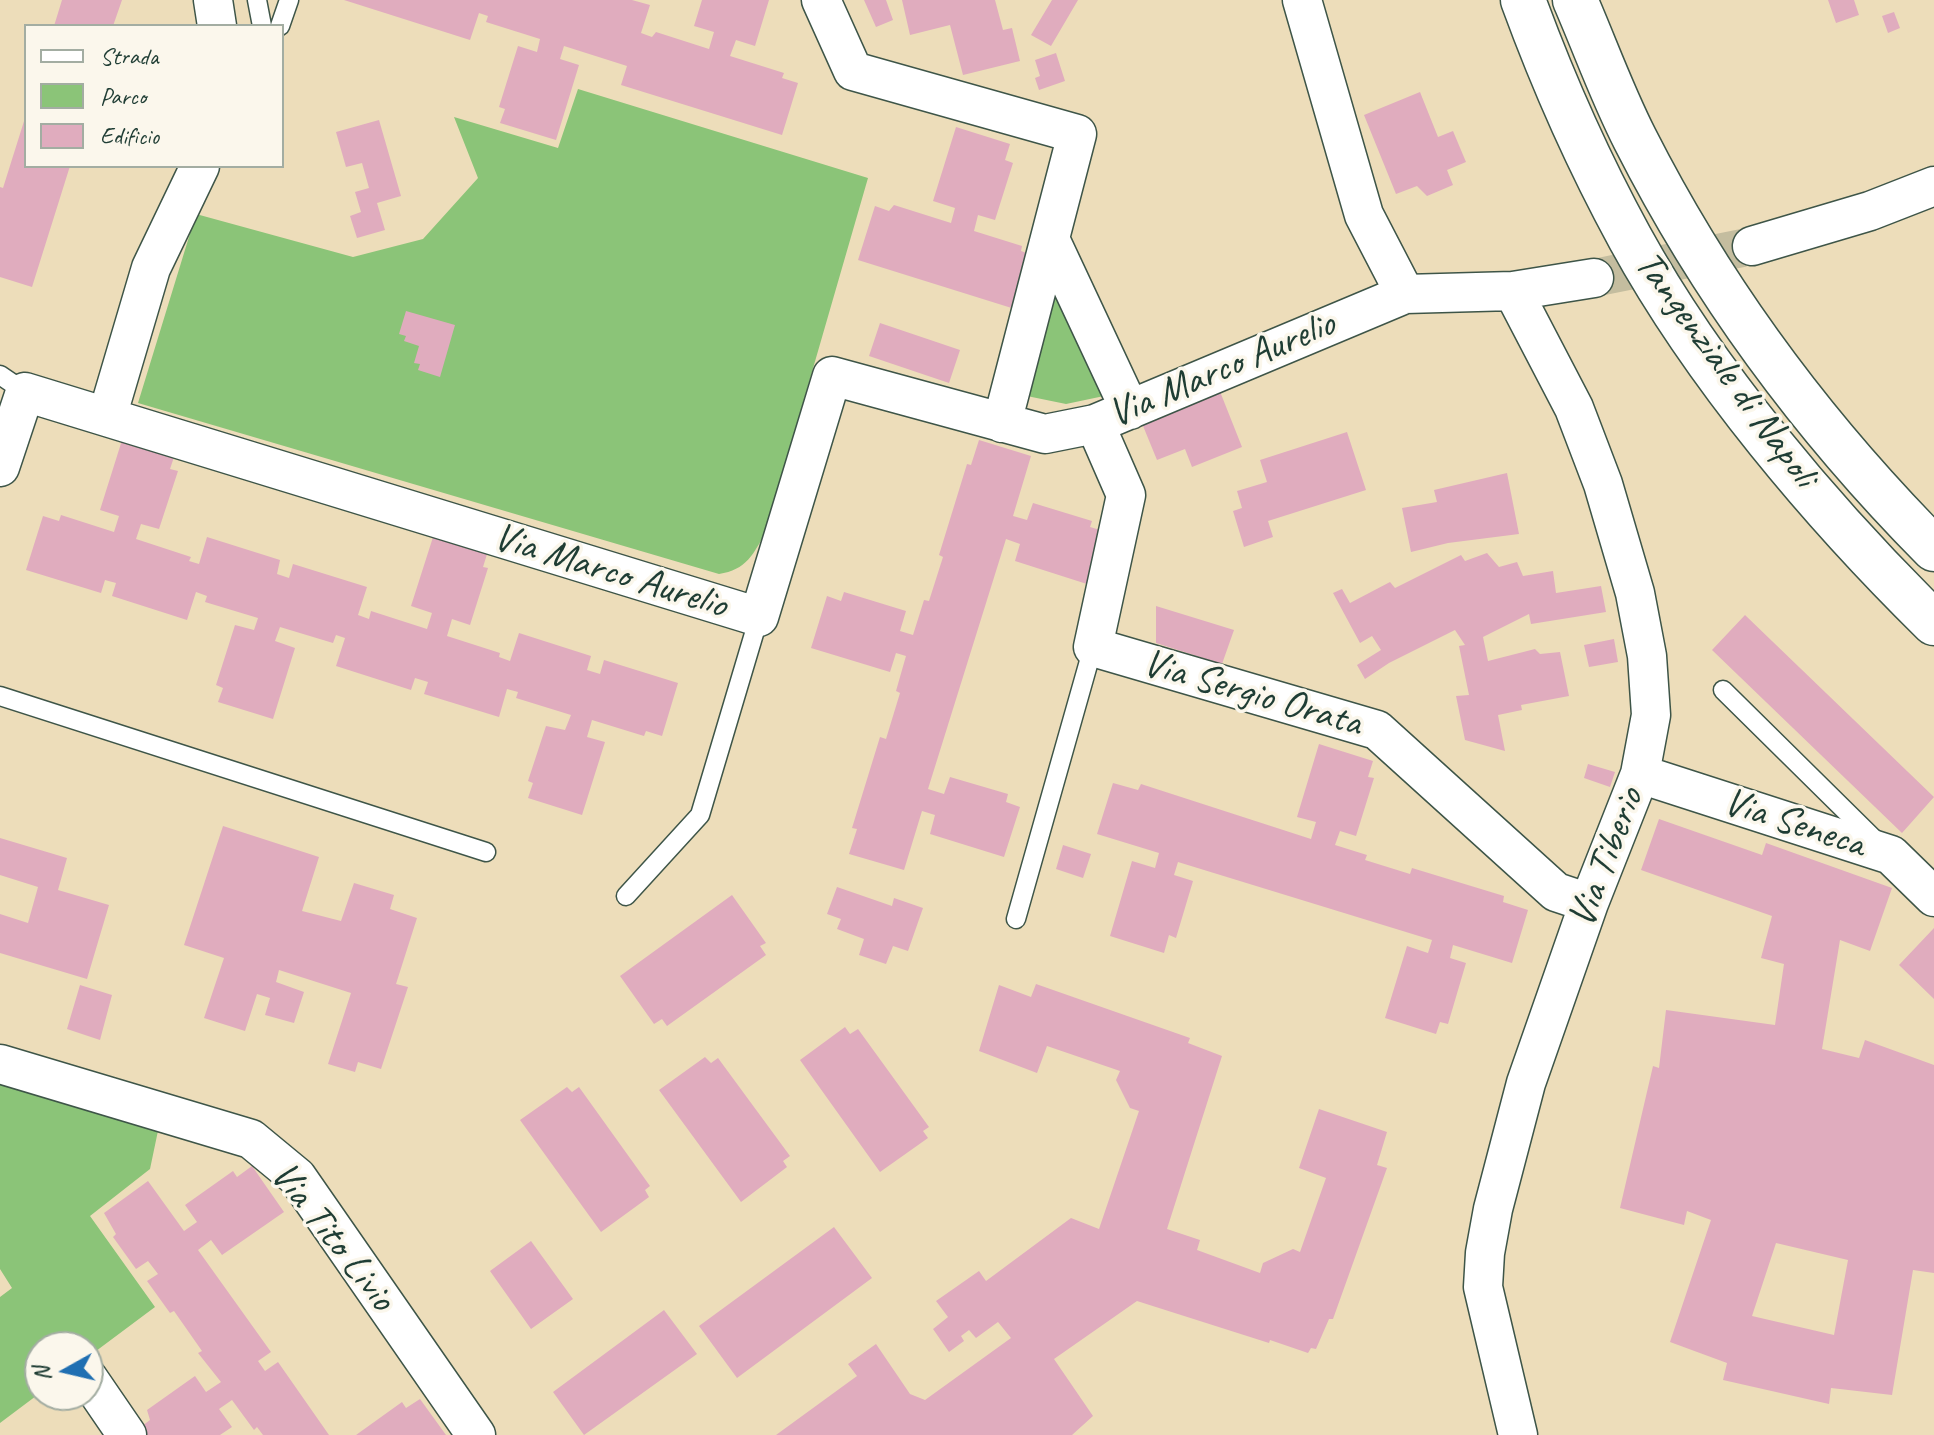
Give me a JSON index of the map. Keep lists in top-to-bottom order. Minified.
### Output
{"streets":{"highway":["Tangenziale di Napoli"],"street":["Via Marco Aurelio","Via Sergio Orata","Via Seneca","Via Tiberio","Via Tito Livio"]},"crossings":[["Via Marco Aurelio","Via Sergio Orata"],["Via Marco Aurelio","Via Tiberio"],["Via Sergio Orata","Via Tiberio"],["Via Seneca","Via Tiberio"]],"legend":["Strada","Parco","Edificio"],"north":"left"}
